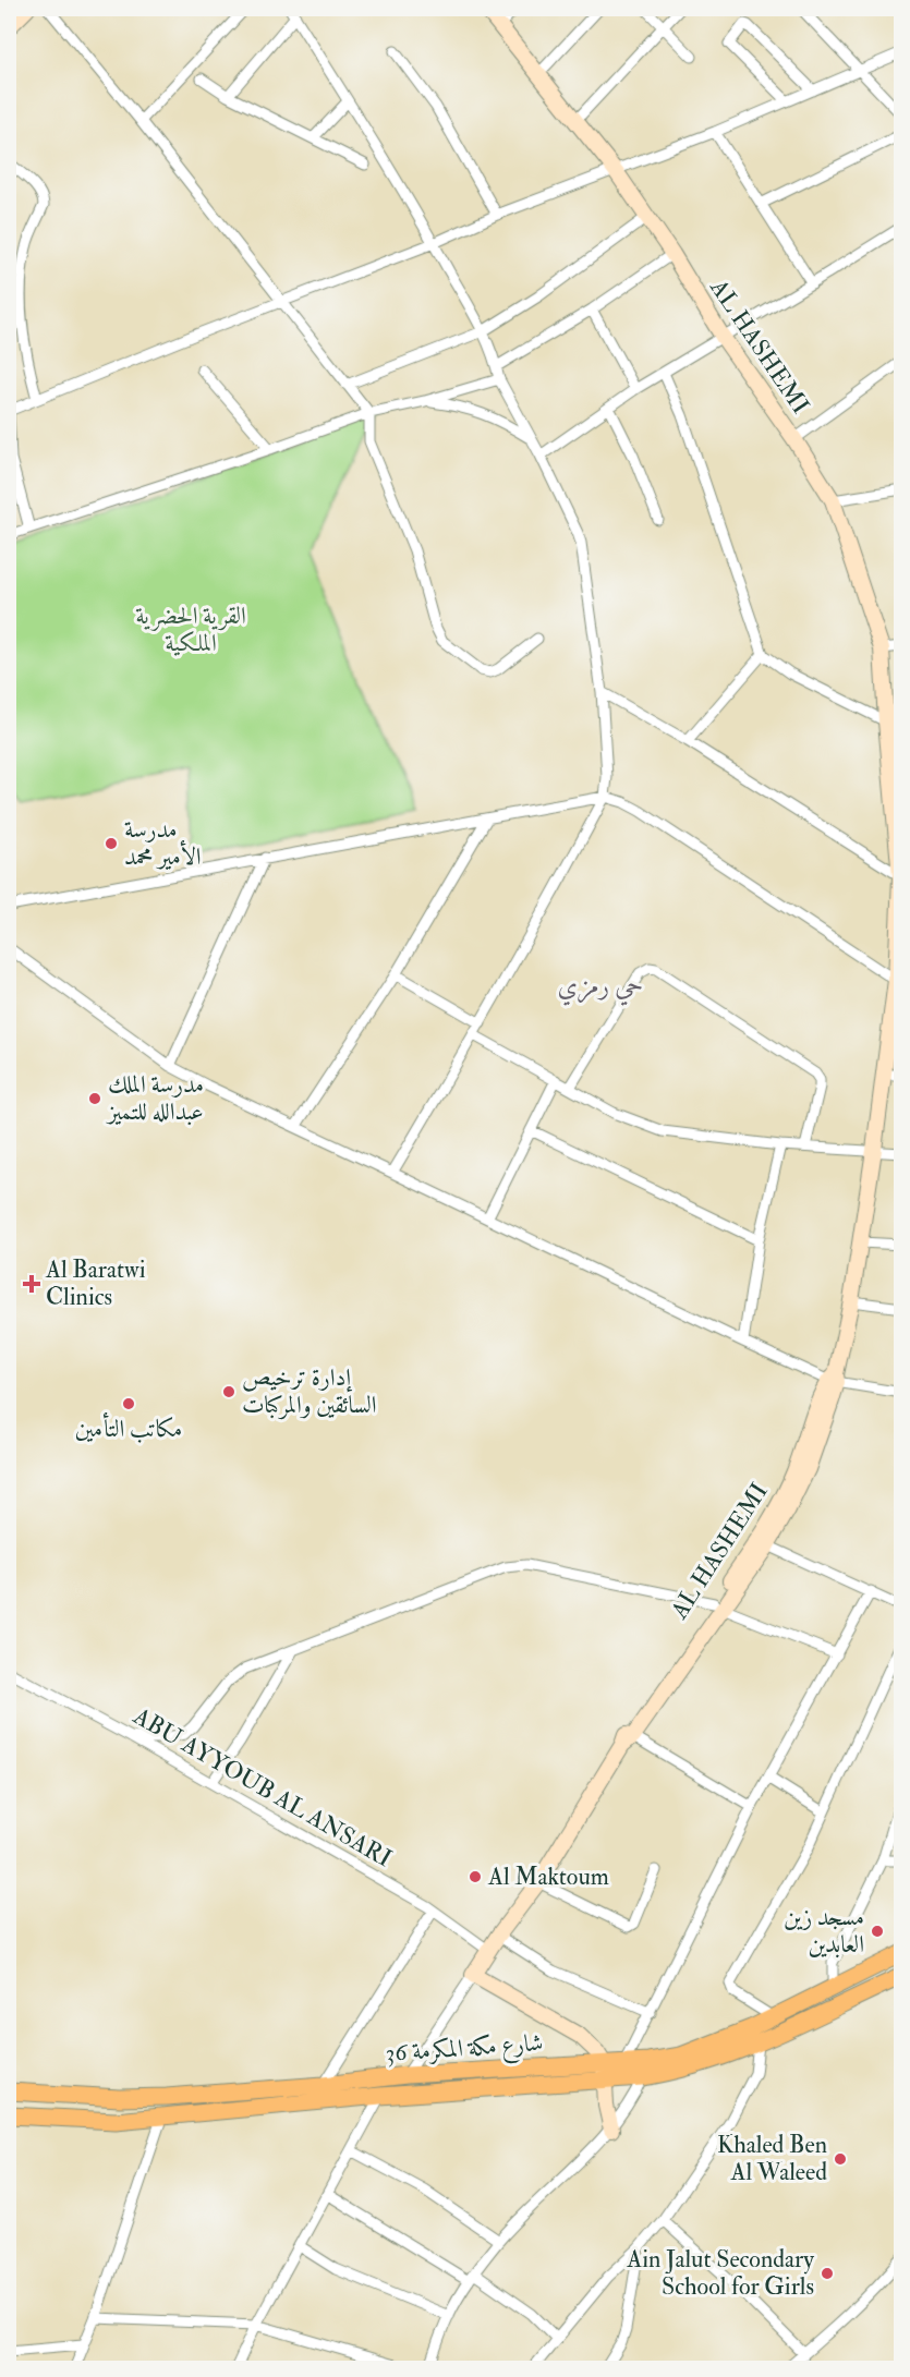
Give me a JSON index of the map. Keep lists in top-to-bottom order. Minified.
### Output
{"streets":{"main road":["شارع مكة المكرمة 36"],"street":["AL HASHEMI","ABU AYYOUB AL ANSARI"]},"crossings":[["AL HASHEMI","ABU AYYOUB AL ANSARI"]],"districts":["حي رمزي"],"parks":["القرية الحضرية الملكية"],"places":{"other":["مدرسة الأمير محمد","مدرسة الملك عبدالله للتميز","إدارة ترخيص السائقين والمركبات","مكاتب التأمين","Al Maktoum","مسجد زين العابدين","Khaled Ben Al Waleed","Ain Jalut Secondary School for Girls"],"health":["Al Baratwi Clinics"]}}
